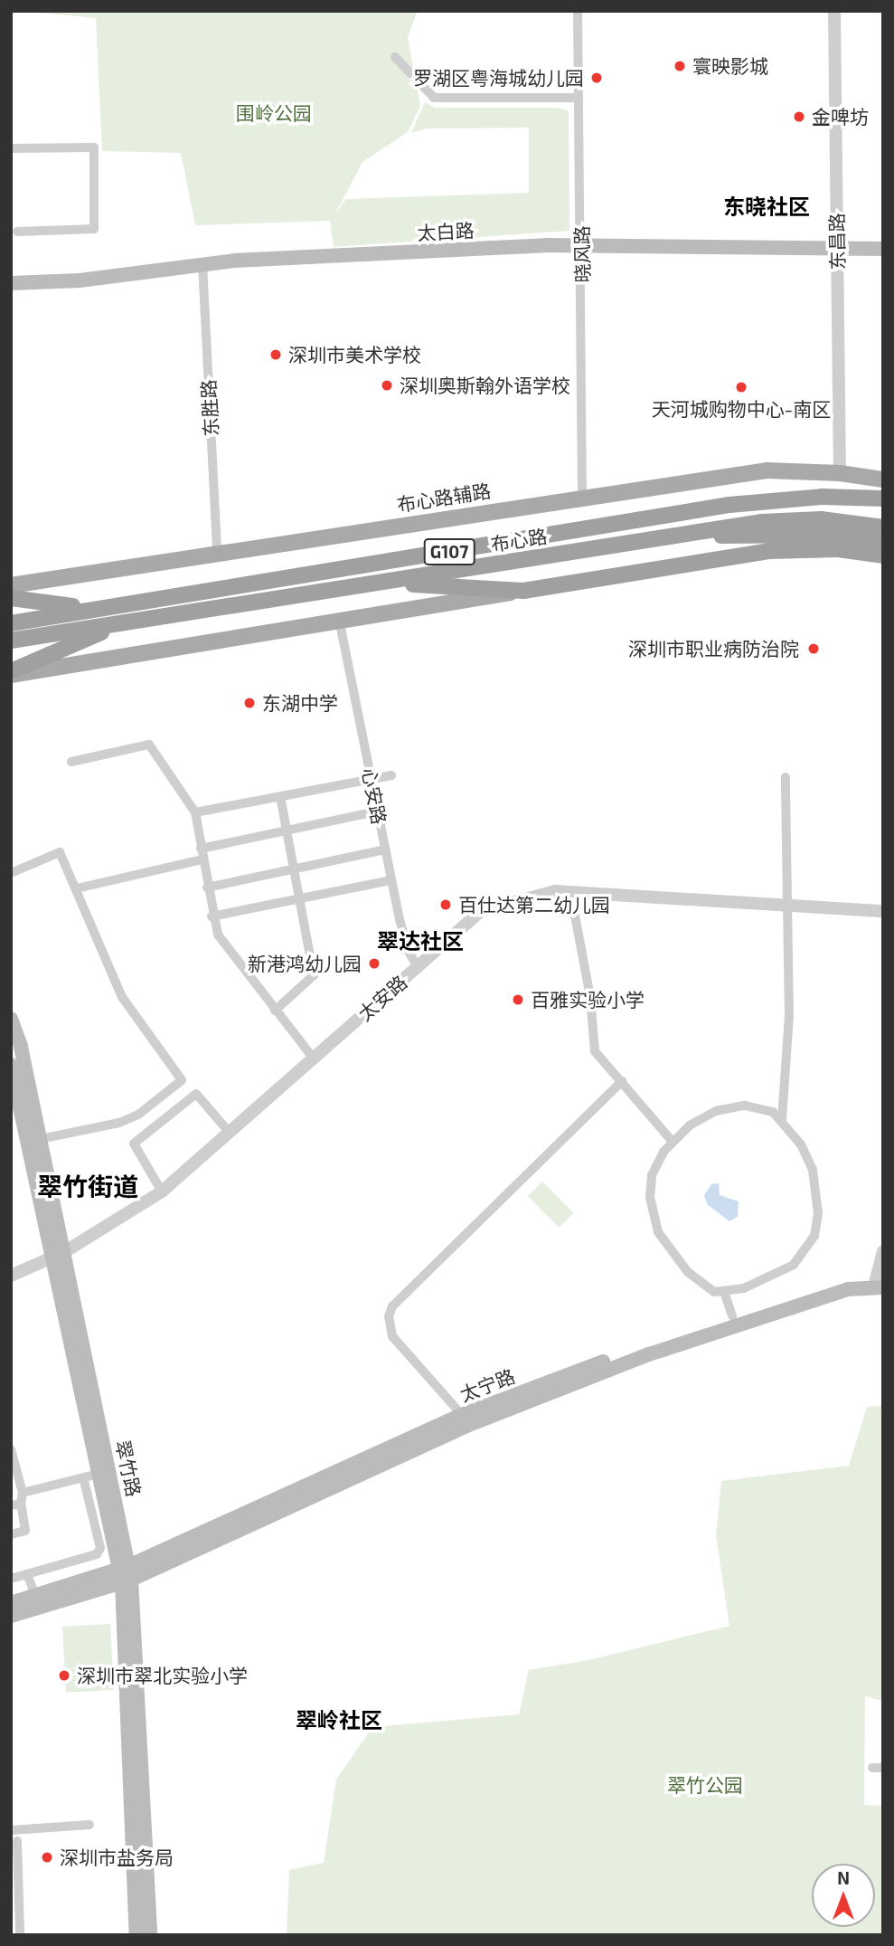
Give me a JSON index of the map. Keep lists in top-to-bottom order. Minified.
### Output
{"streets":{"highway":["布心路","G107"],"main road":["太白路","布心路辅路","太宁路","翠竹路"],"street":["东昌路","晓风路","东胜路","心安路","太安路"]},"crossings":[["太白路","东昌路"],["太白路","晓风路"],["太白路","东胜路"],["东昌路","布心路辅路"],["晓风路","布心路辅路"],["东胜路","布心路辅路"],["布心路","G107"],["心安路","太安路"],["太安路","翠竹路"],["太宁路","翠竹路"]],"districts":["东晓社区","翠达社区","翠竹街道","翠岭社区"],"parks":["围岭公园","翠竹公园"],"places":["寰映影城","罗湖区粤海城幼儿园","金啤坊","深圳市美术学校","深圳奥斯翰外语学校","天河城购物中心-南区","深圳市职业病防治院","东湖中学","百仕达第二幼儿园","新港鸿幼儿园","百雅实验小学","深圳市翠北实验小学","深圳市盐务局"],"north":"top"}
